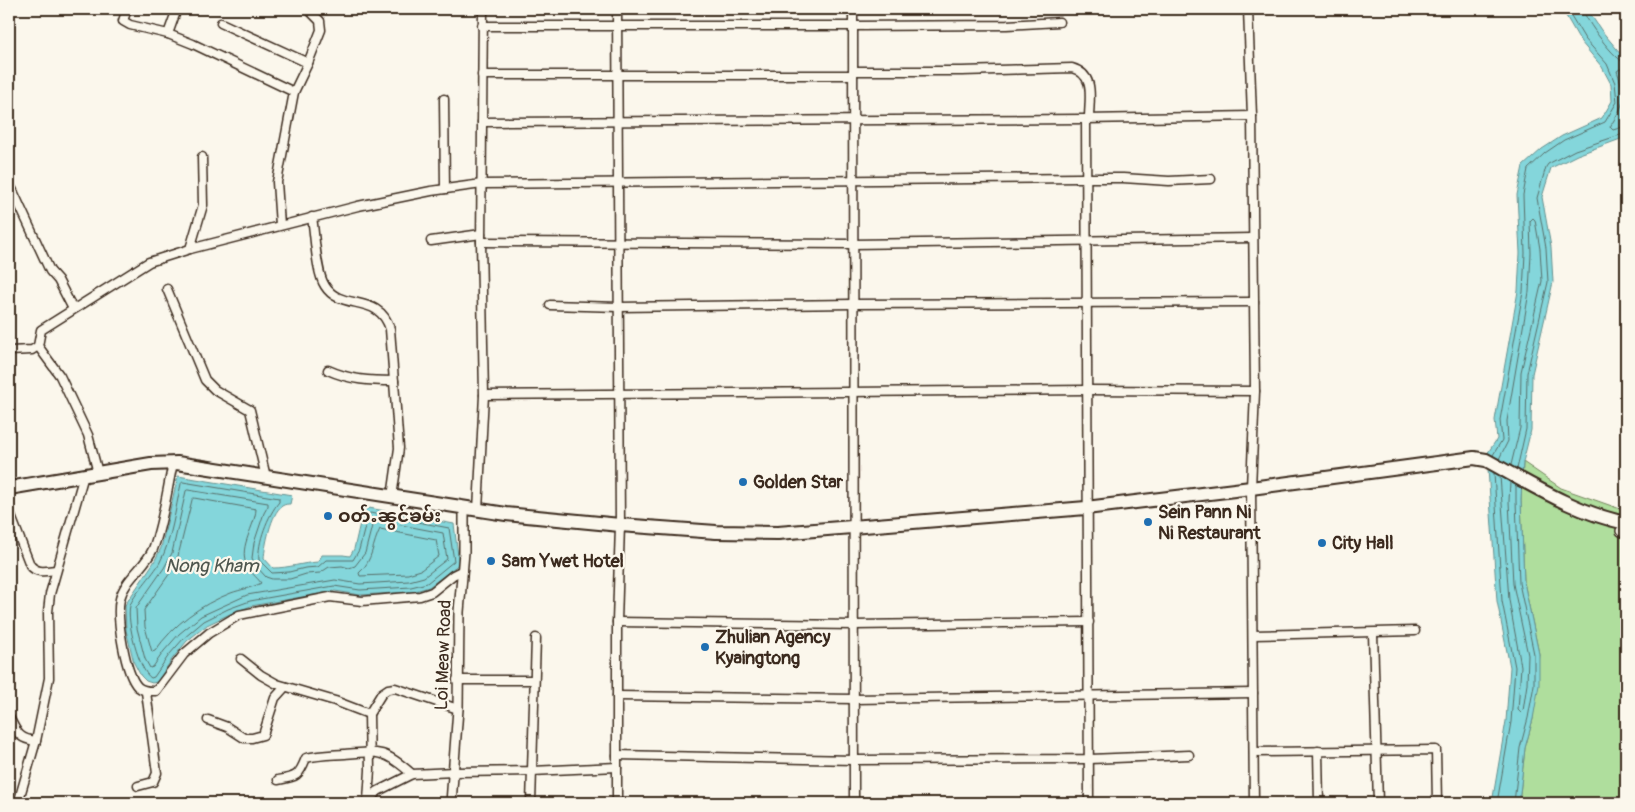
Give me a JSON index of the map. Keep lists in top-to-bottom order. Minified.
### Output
{"streets":{"street":["Loi Meaw Road"]},"water":["Nong Kham"],"places":["Golden Star","ဝတ်ႉၼွင်ၶမ်း","Sein Pann Ni Ni Restaurant","City Hall","Sam Ywet Hotel","Zhulian Agency Kyaingtong"]}
